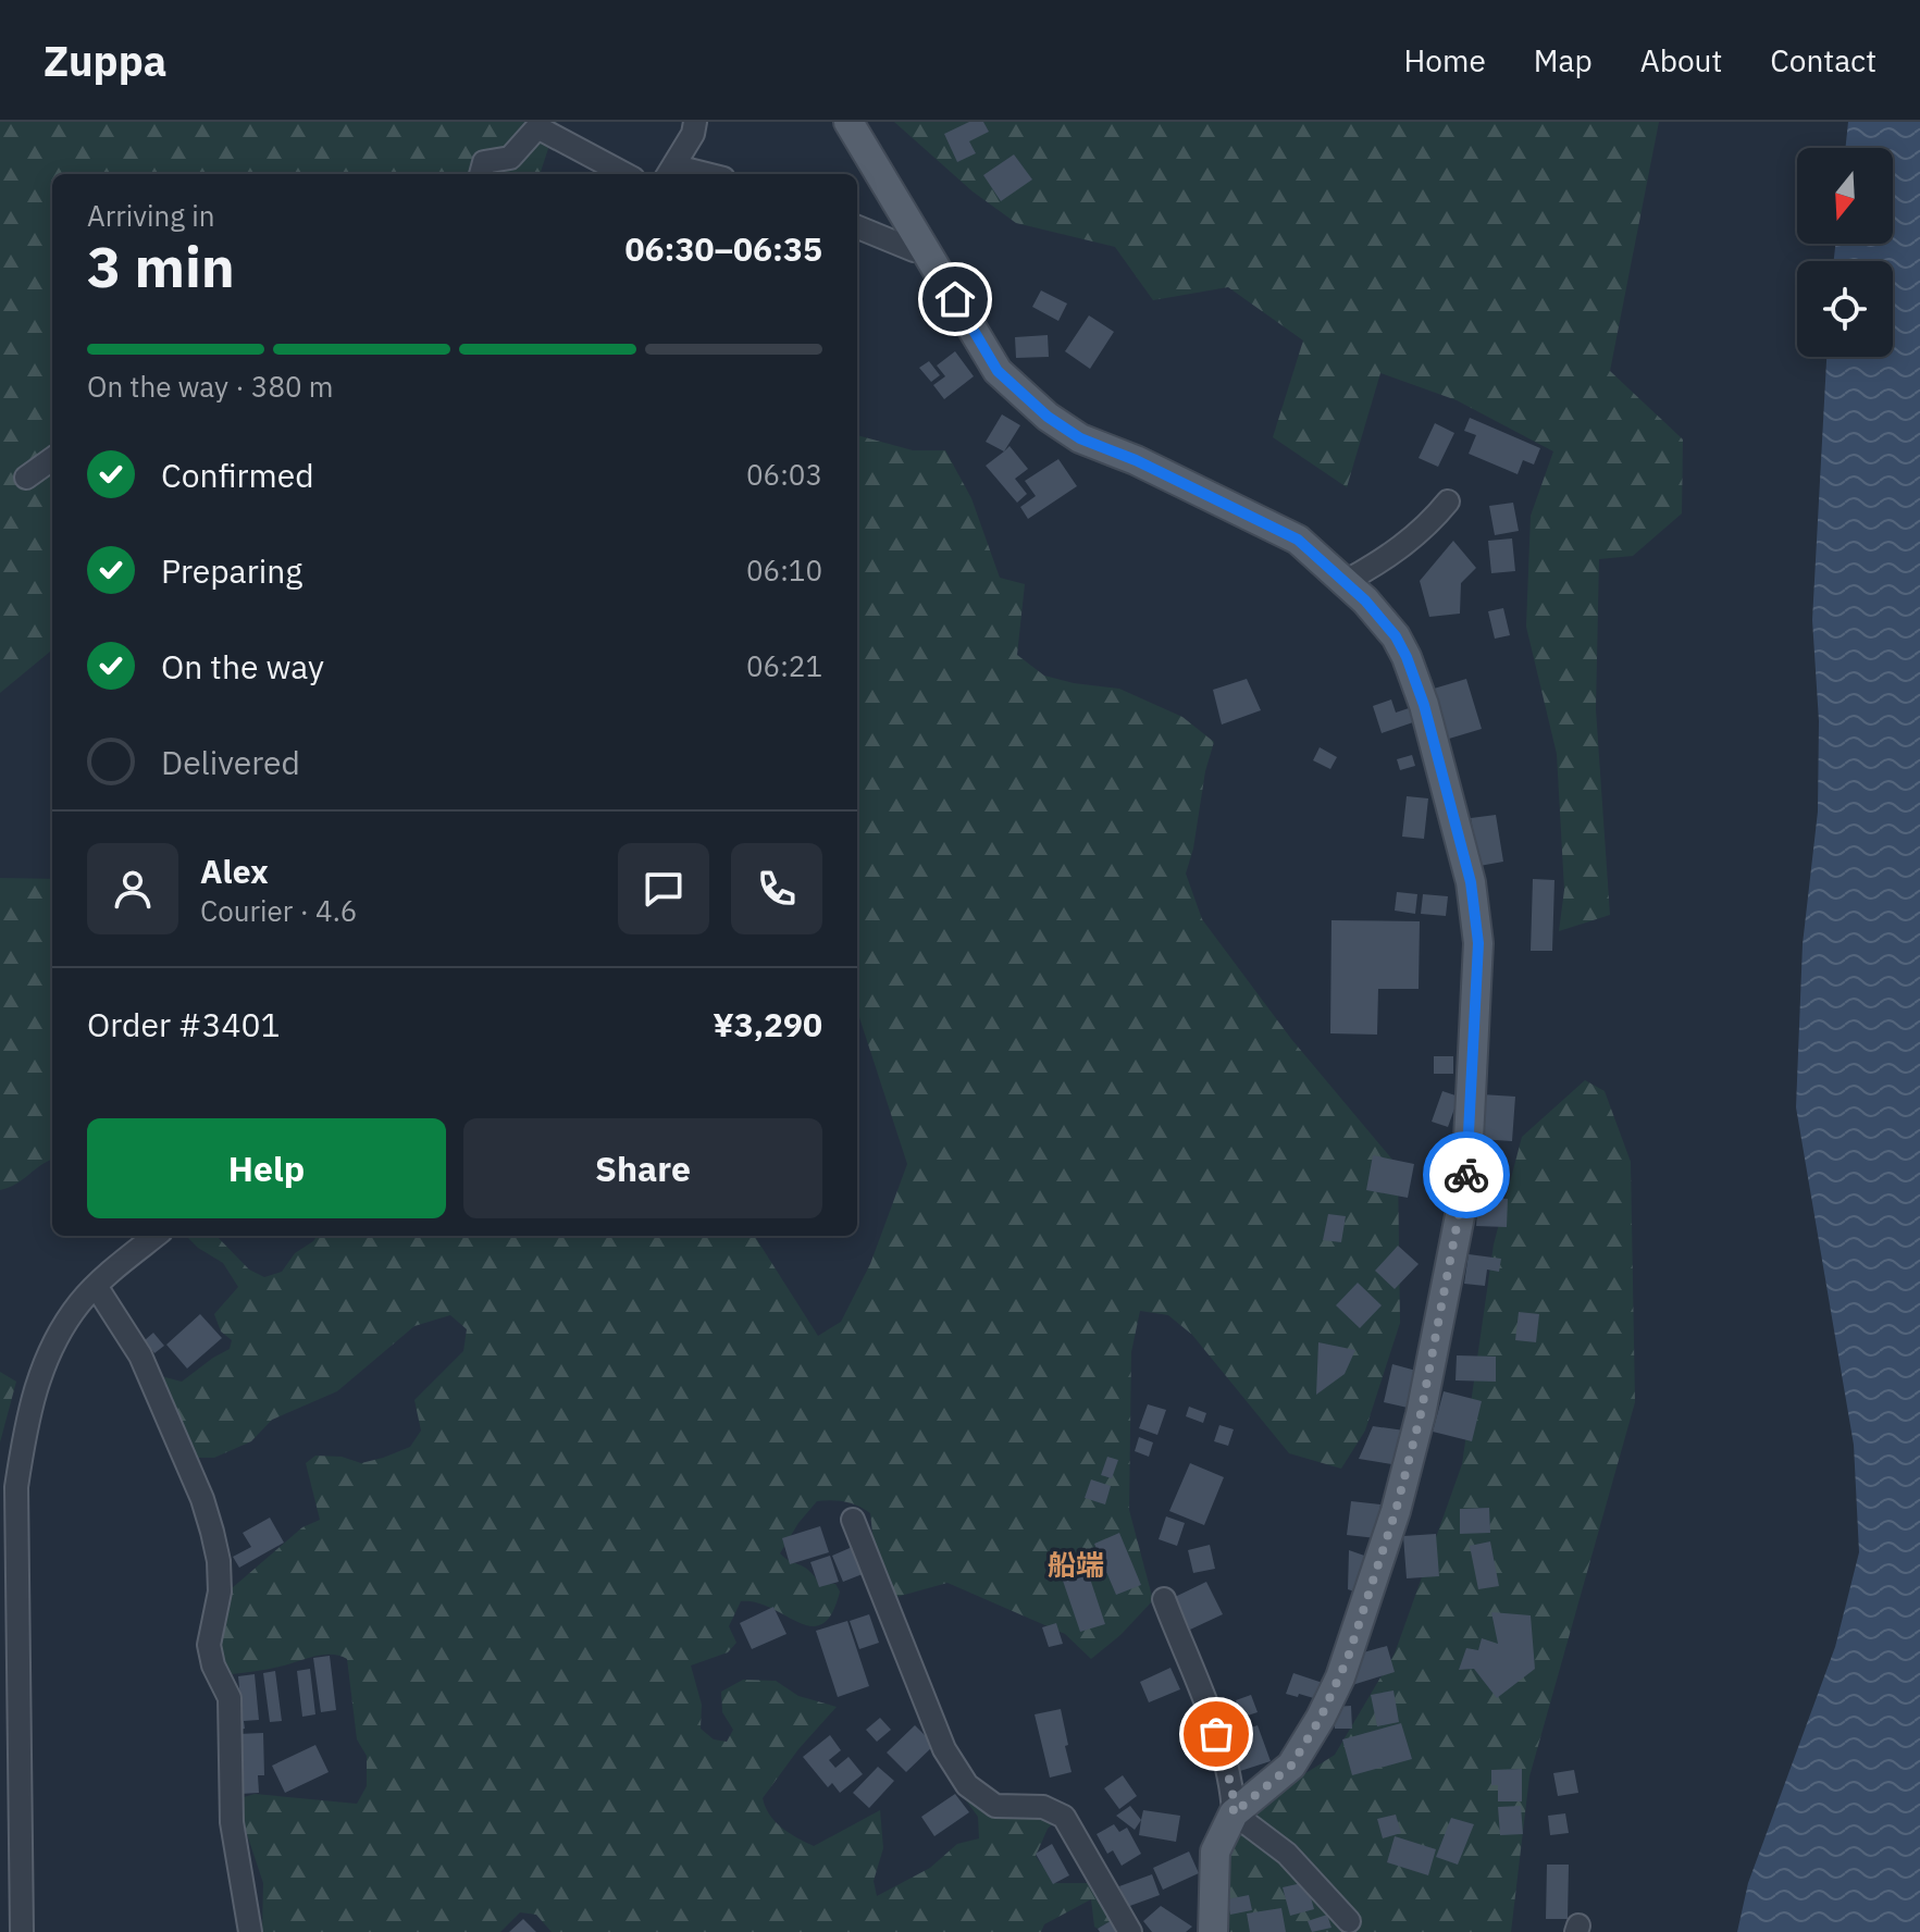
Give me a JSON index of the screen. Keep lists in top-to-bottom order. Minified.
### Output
{"districts":["船端"],"north":"bottom","page":{"header":"Zuppa","nav":["Home","Map","About","Contact"],"heading":["3 min","Arriving in","06:30–06:35"],"panel":["Alex","Courier · 4.6","Order #3401","¥3,290"],"bar":"On the way · 380 m","list":[["Confirmed","06:03"],["Preparing","06:10"],["On the way","06:21"],"Delivered"],"buttons":["Help","Share"]}}
